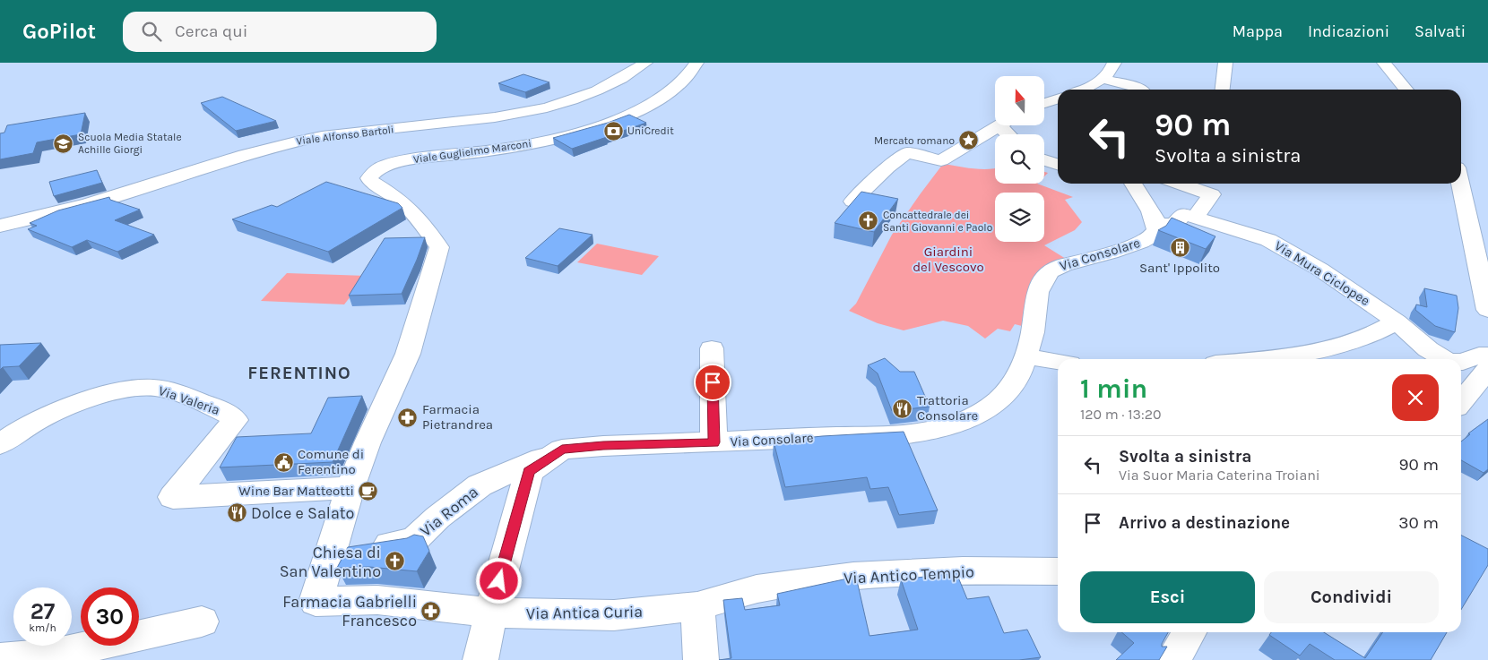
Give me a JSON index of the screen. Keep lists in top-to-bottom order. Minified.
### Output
{"streets":{"street":["Viale Alfonso Bartoli","Viale Guglielmo Marconi","Via Consolare","Via Mura Ciclopee","Via Valeria","Via Roma","Via Antico Tempio","Via Antica Curia"]},"crossings":[["Viale Guglielmo Marconi","Via Valeria"],["Via Consolare","Via Roma"],["Via Consolare","Via Antica Curia"],["Via Roma","Via Antica Curia"],["Via Antico Tempio","Via Antica Curia"]],"districts":["FERENTINO"],"parks":["Giardini del Vescovo"],"places":{"bank":["UniCredit"],"place":["Mercato romano"],"school or university":["Scuola Media Statale Achille Giorgi"],"church":["Concattedrale dei Santi Giovanni e Paolo","Chiesa di San Valentino"],"building":["Sant' Ippolito"],"restaurant":["Trattoria Consolare","Dolce e Salato"],"pharmacy":["Farmacia Pietrandrea","Farmacia Gabrielli Francesco"],"public building":["Comune di Ferentino"],"cafe":["Wine Bar Matteotti"]},"north":"top","page":{"header":"GoPilot","search":"Cerca qui","nav":["Mappa","Indicazioni","Salvati"],"turn":["90 m","Svolta a sinistra"],"heading":["1 min","120 m · 13:20"],"list":[{"name":"Svolta a sinistra","note":"Via Suor Maria Caterina Troiani","value":"90 m"},{"name":"Arrivo a destinazione","value":"30 m"}],"buttons":["Esci","Condividi"],"speed":"27 km/h","limit":"30"}}
